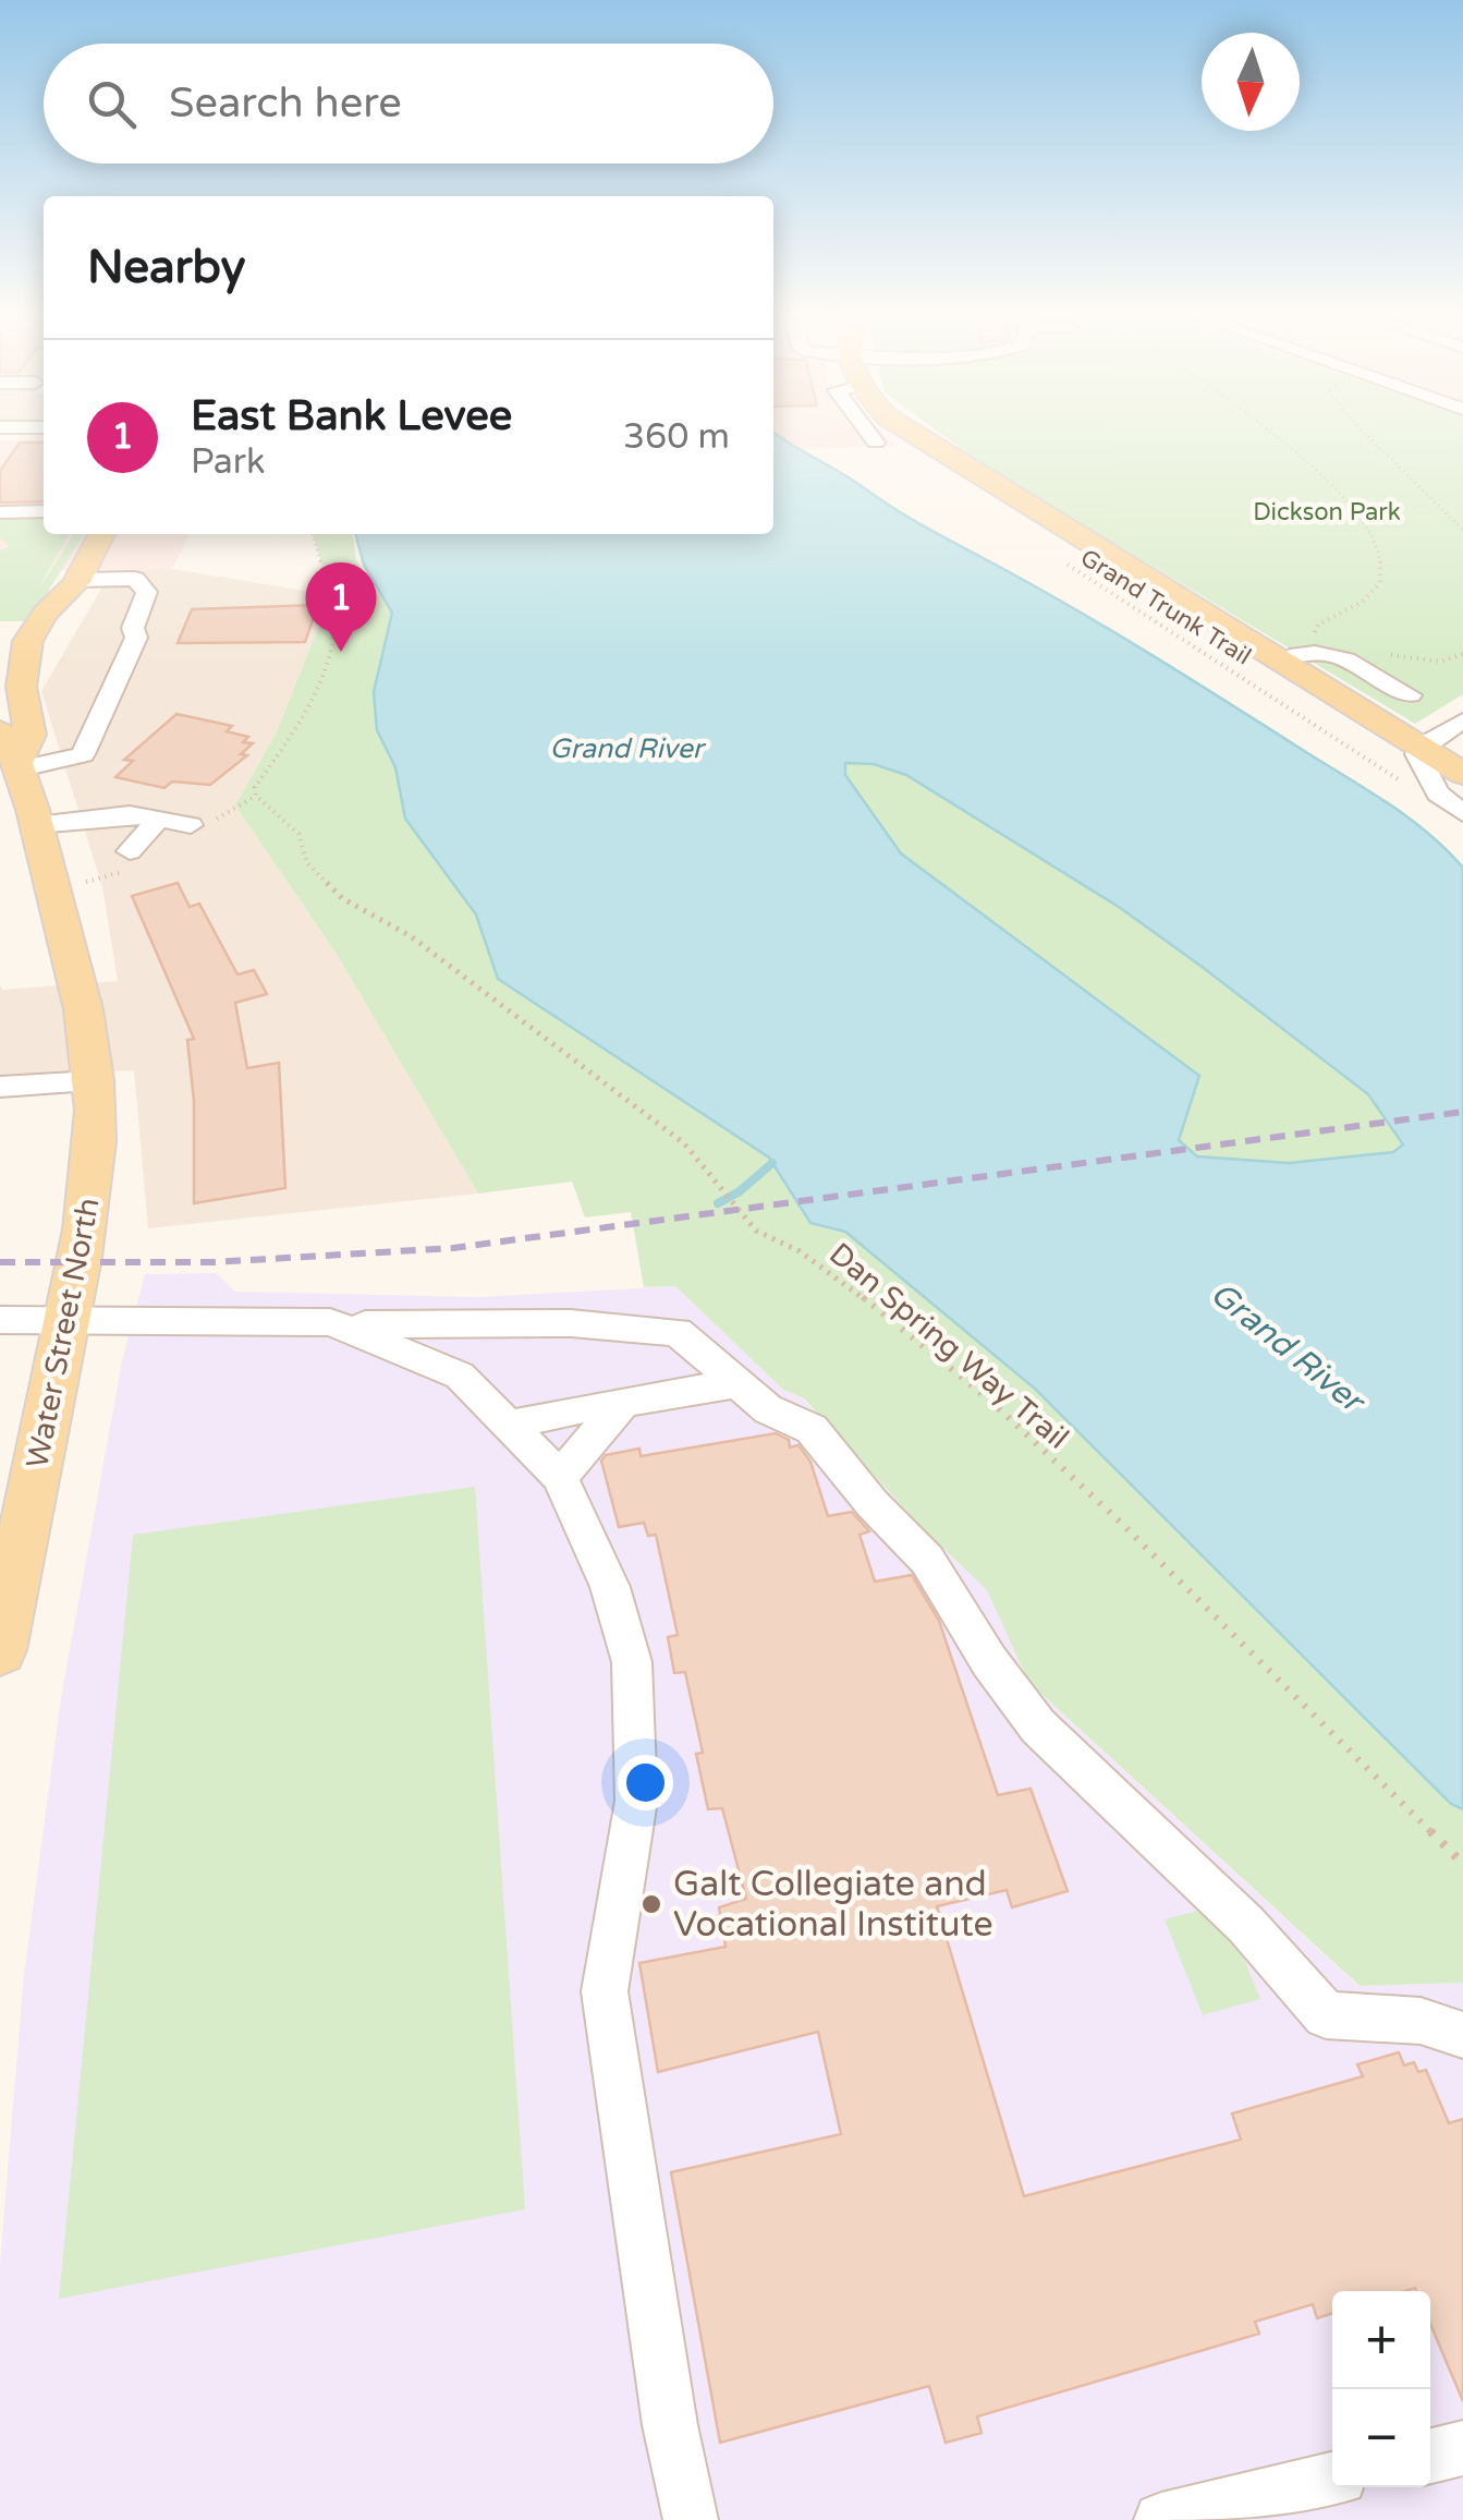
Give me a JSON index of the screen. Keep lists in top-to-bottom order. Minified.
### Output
{"streets":{"main road":["Water Street North"],"path":["Grand Trunk Trail","Dan Spring Way Trail"]},"water":["Grand River"],"parks":["Dickson Park"],"places":["Galt Collegiate and Vocational Institute"],"north":"bottom","page":{"search":"Search here","heading":"Nearby","list":[{"mark":"1","name":"East Bank Levee","note":"Park","value":"360 m"}],"pins":"1","map_buttons":["+","−"]}}
